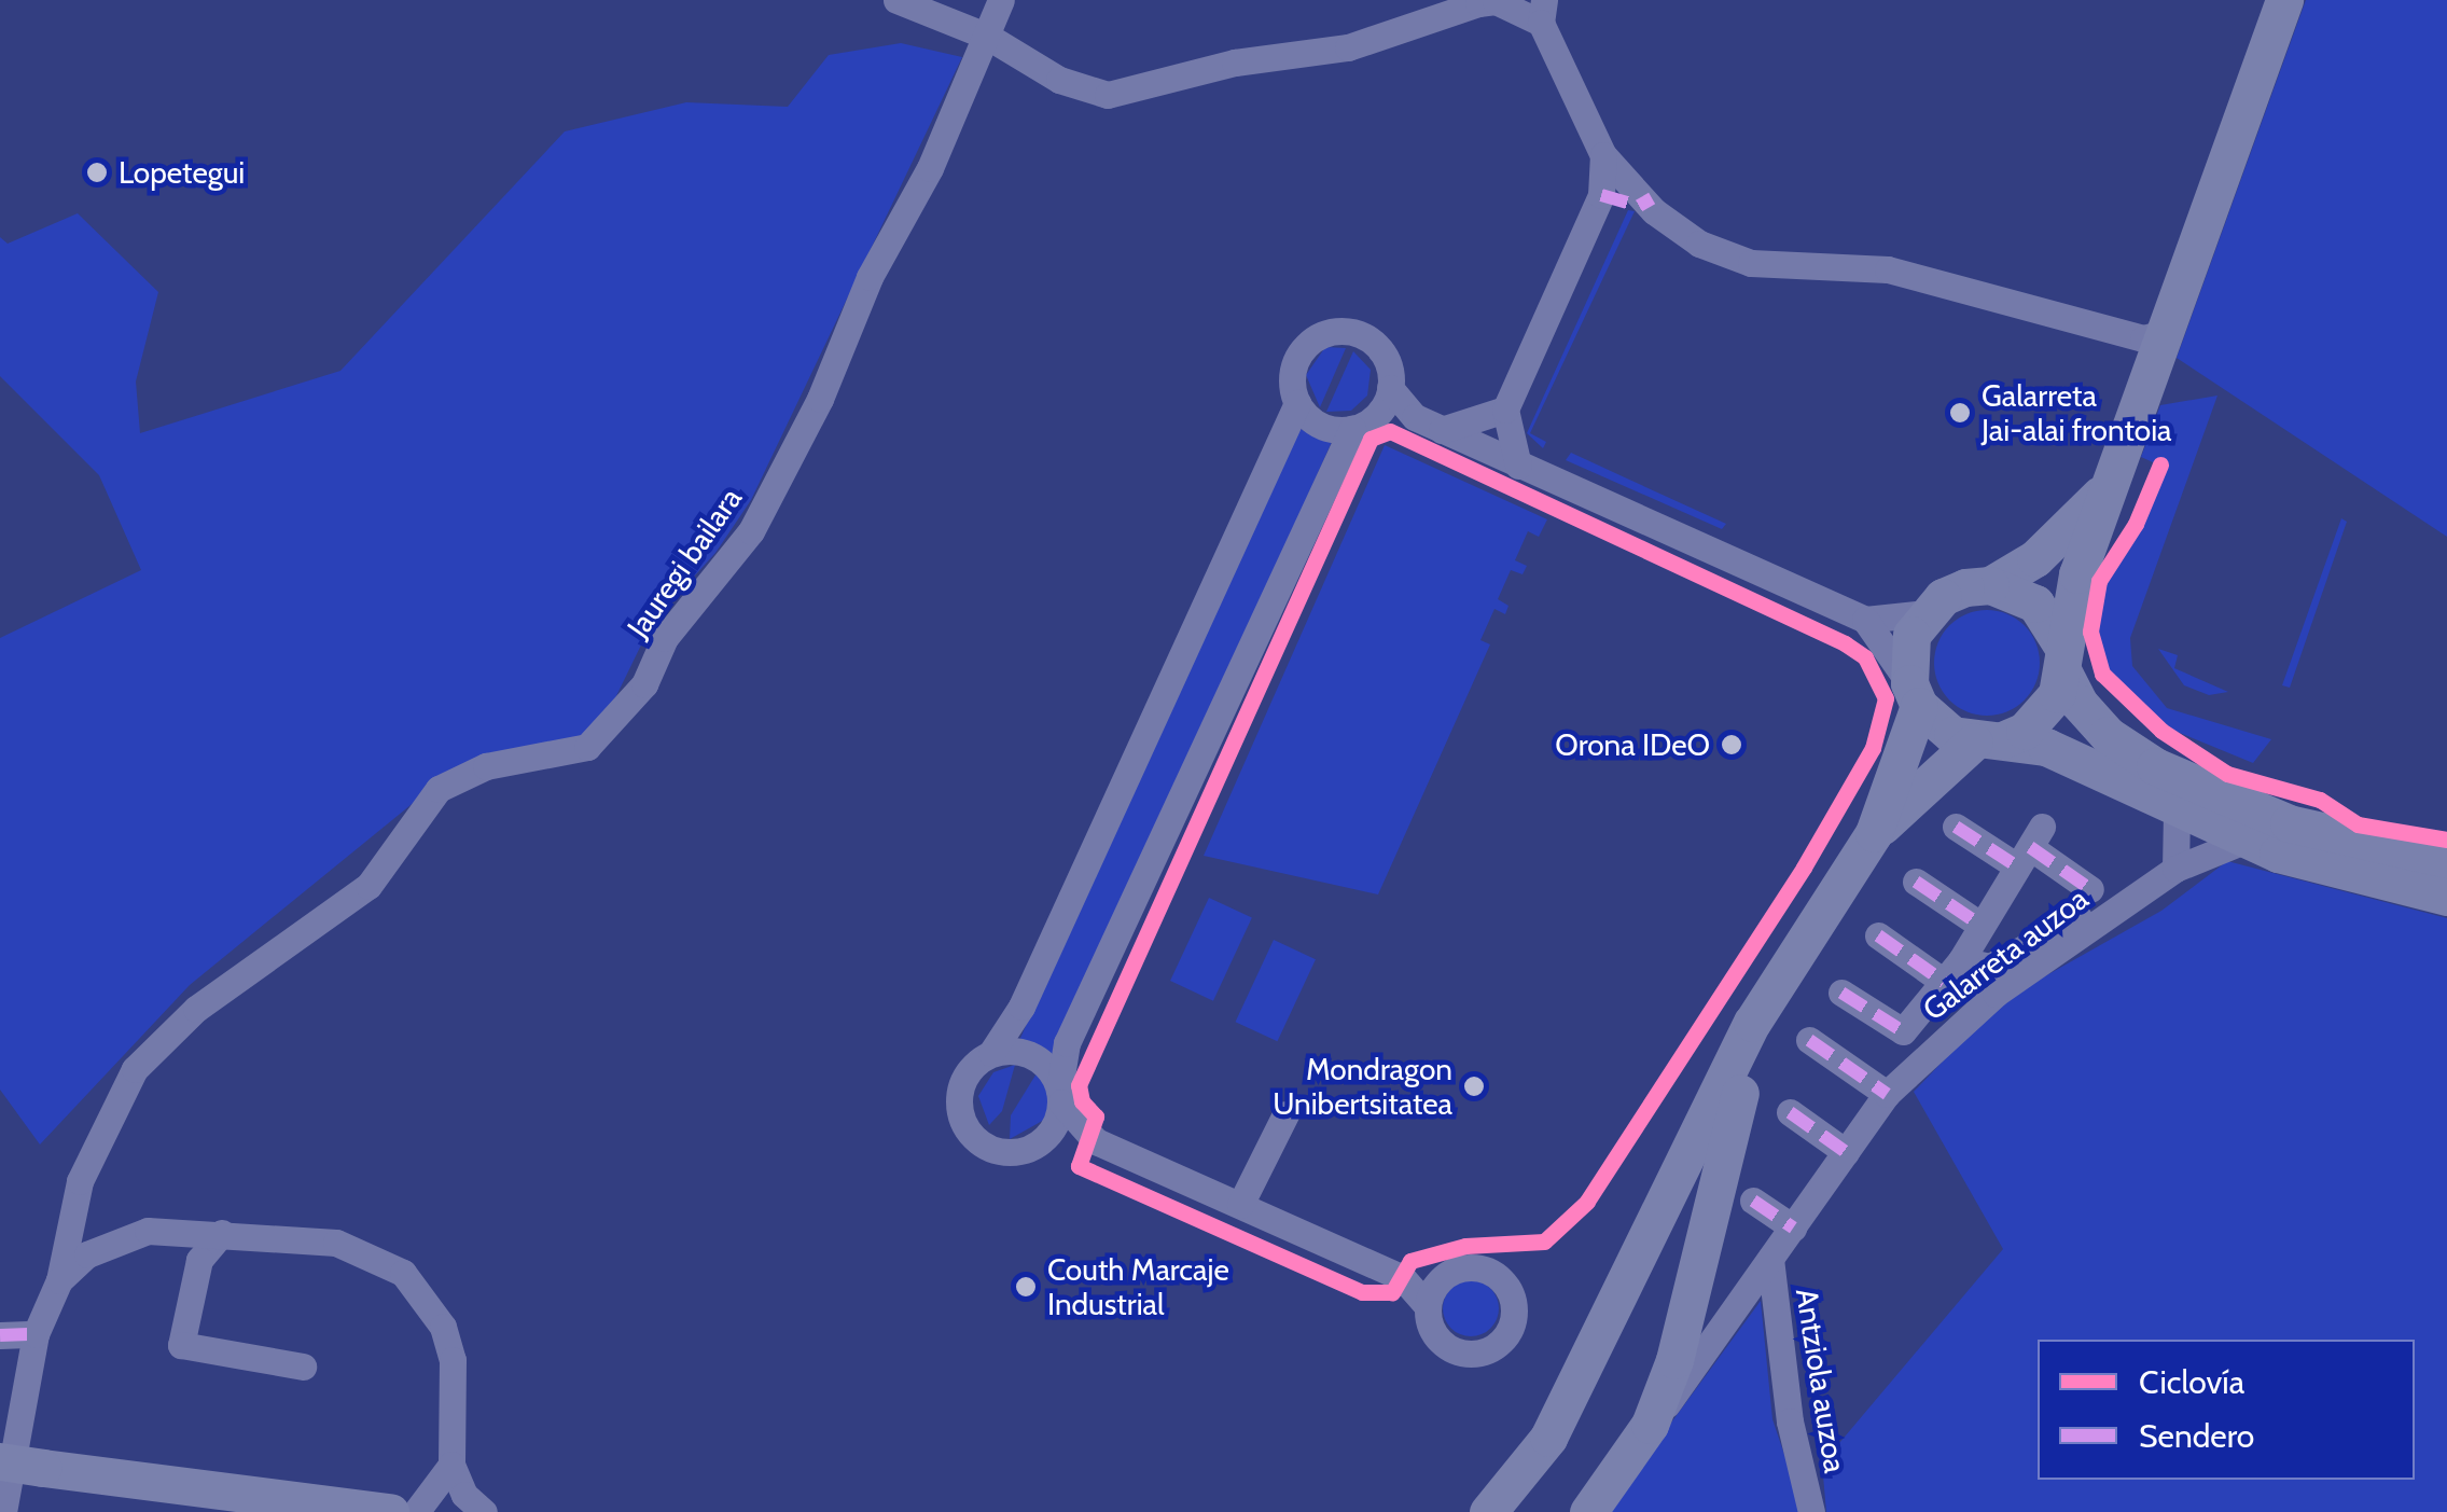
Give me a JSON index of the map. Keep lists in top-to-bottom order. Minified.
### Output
{"streets":{"street":["Jauregi bailara","Galarreta auzoa","Antziola auzoa"]},"crossings":[["Galarreta auzoa","Antziola auzoa"]],"places":["Lopetegui","Galarreta Jai-alai frontoia","Orona IDeO","Mondragon Unibertsitatea","Couth Marcaje Industrial"],"legend":["Ciclovía","Sendero"]}
